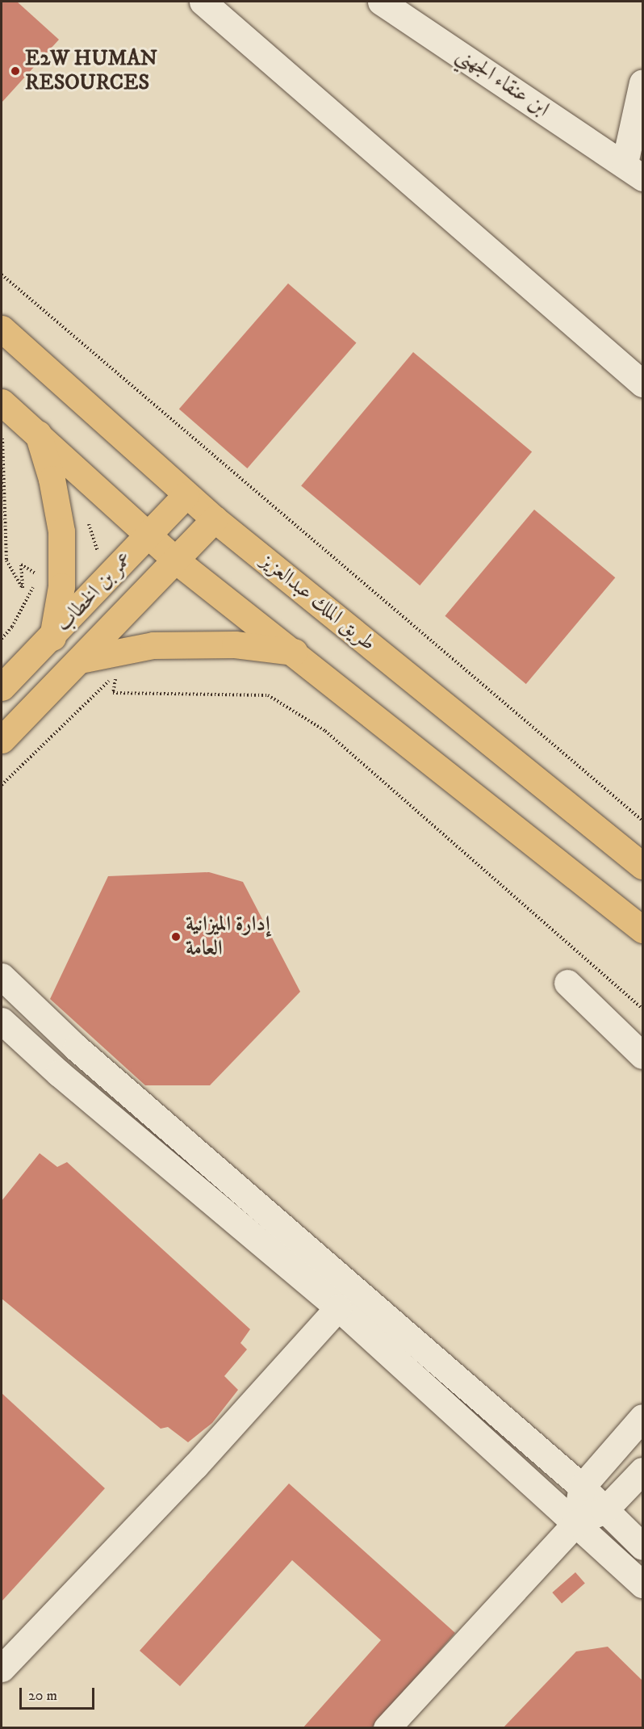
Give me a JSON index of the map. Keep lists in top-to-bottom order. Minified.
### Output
{"streets":{"main road":["عمر بن الخطاب","طريق الملك عبدالعزيز"],"lane":["ابن عنقاء الجهني"]},"crossings":[["عمر بن الخطاب","طريق الملك عبدالعزيز"]],"places":["E2W HUMAN RESOURCES","إدارة الميزانية العامة"],"scale_bar":"20 m"}
